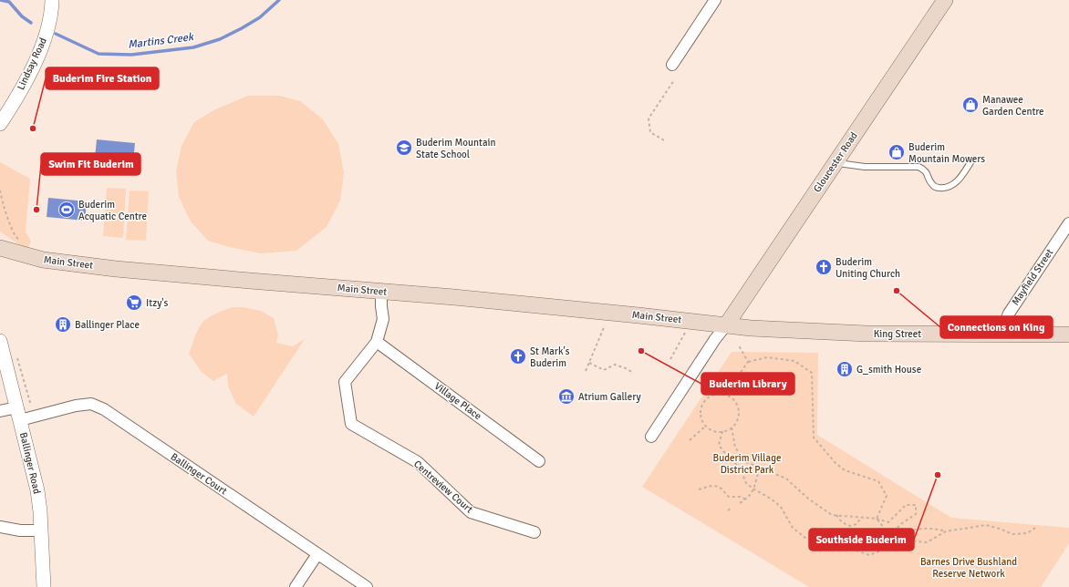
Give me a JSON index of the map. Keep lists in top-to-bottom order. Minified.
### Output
{"streets":{"main road":["Gloucester Road","Main Street","King Street"],"street":["Lindsay Road","Mayfield Street","Village Place","Ballinger Road","Ballinger Court","Centreview Court"]},"crossings":[["Gloucester Road","Main Street"],["Gloucester Road","King Street"],["Main Street","King Street"],["Main Street","Centreview Court"],["Mayfield Street","King Street"],["Village Place","Centreview Court"],["Ballinger Road","Ballinger Court"]],"water":["Martins Creek"],"parks":["Buderim Village District Park","Barnes Drive Bushland Reserve Network"],"places":{"shop":["Manawee Garden Centre","Buderim Mountain Mowers"],"other":["Buderim Fire Station","Swim Fit Buderim","Connections on King","Buderim Library","Southside Buderim"],"school or university":["Buderim Mountain State School"],"sports":["Buderim Acquatic Centre"],"church":["Buderim Uniting Church","St Mark's Buderim"],"supermarket":["Itzy's"],"building":["Ballinger Place","G_smith House"],"museum":["Atrium Gallery"]}}
